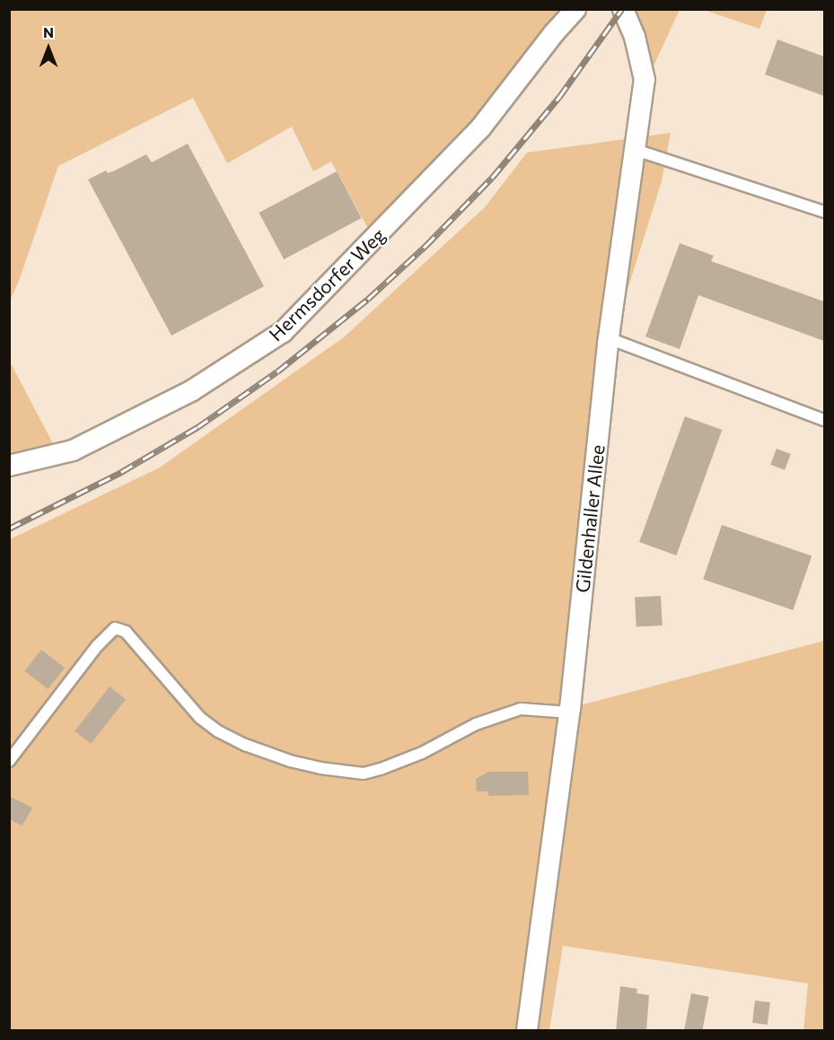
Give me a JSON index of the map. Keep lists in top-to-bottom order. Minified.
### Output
{"streets":{"street":["Hermsdorfer Weg","Gildenhaller Allee"]},"north":"top"}
